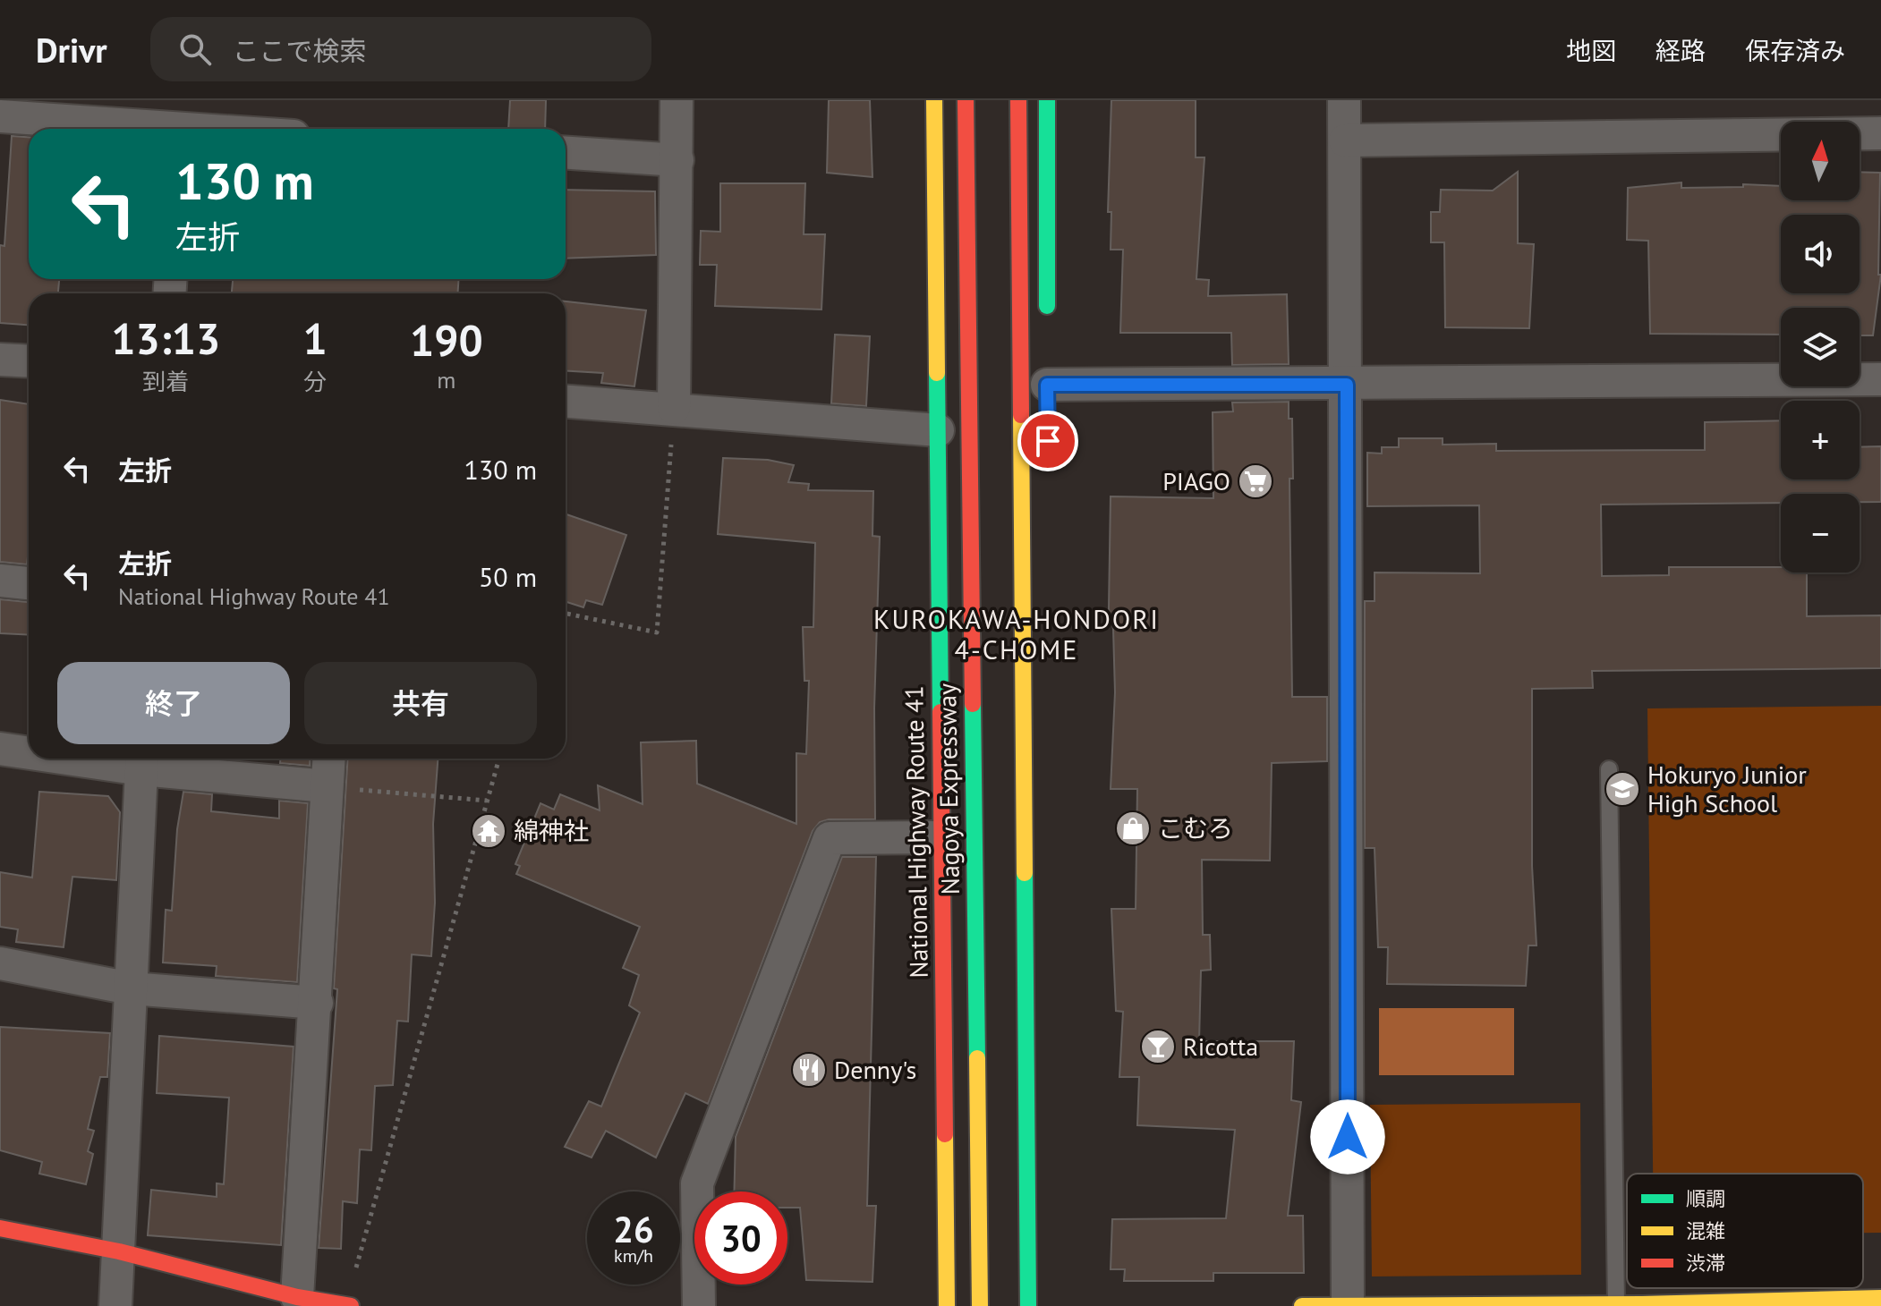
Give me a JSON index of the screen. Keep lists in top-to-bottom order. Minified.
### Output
{"streets":{"main road":["Nagoya Expressway","National Highway Route 41"]},"districts":["KUROKAWA-HONDORI 4-CHOME"],"places":{"supermarket":["PIAGO"],"school or university":["Hokuryo Junior High School"],"shop":["こむろ"],"temple":["綿神社"],"bar":["Ricotta"],"restaurant":["Denny's"]},"legend":["順調","混雑","渋滞"],"north":"top","page":{"header":"Drivr","search":"ここで検索","nav":["地図","経路","保存済み"],"map_buttons":["+","−"],"turn":["130 m","左折"],"eta":["13:13","到着","1","分","190","m"],"list":[{"name":"左折","value":"130 m"},{"name":"左折","note":"National Highway Route 41","value":"50 m"}],"buttons":["終了","共有"],"speed":"26 km/h","limit":"30"}}
